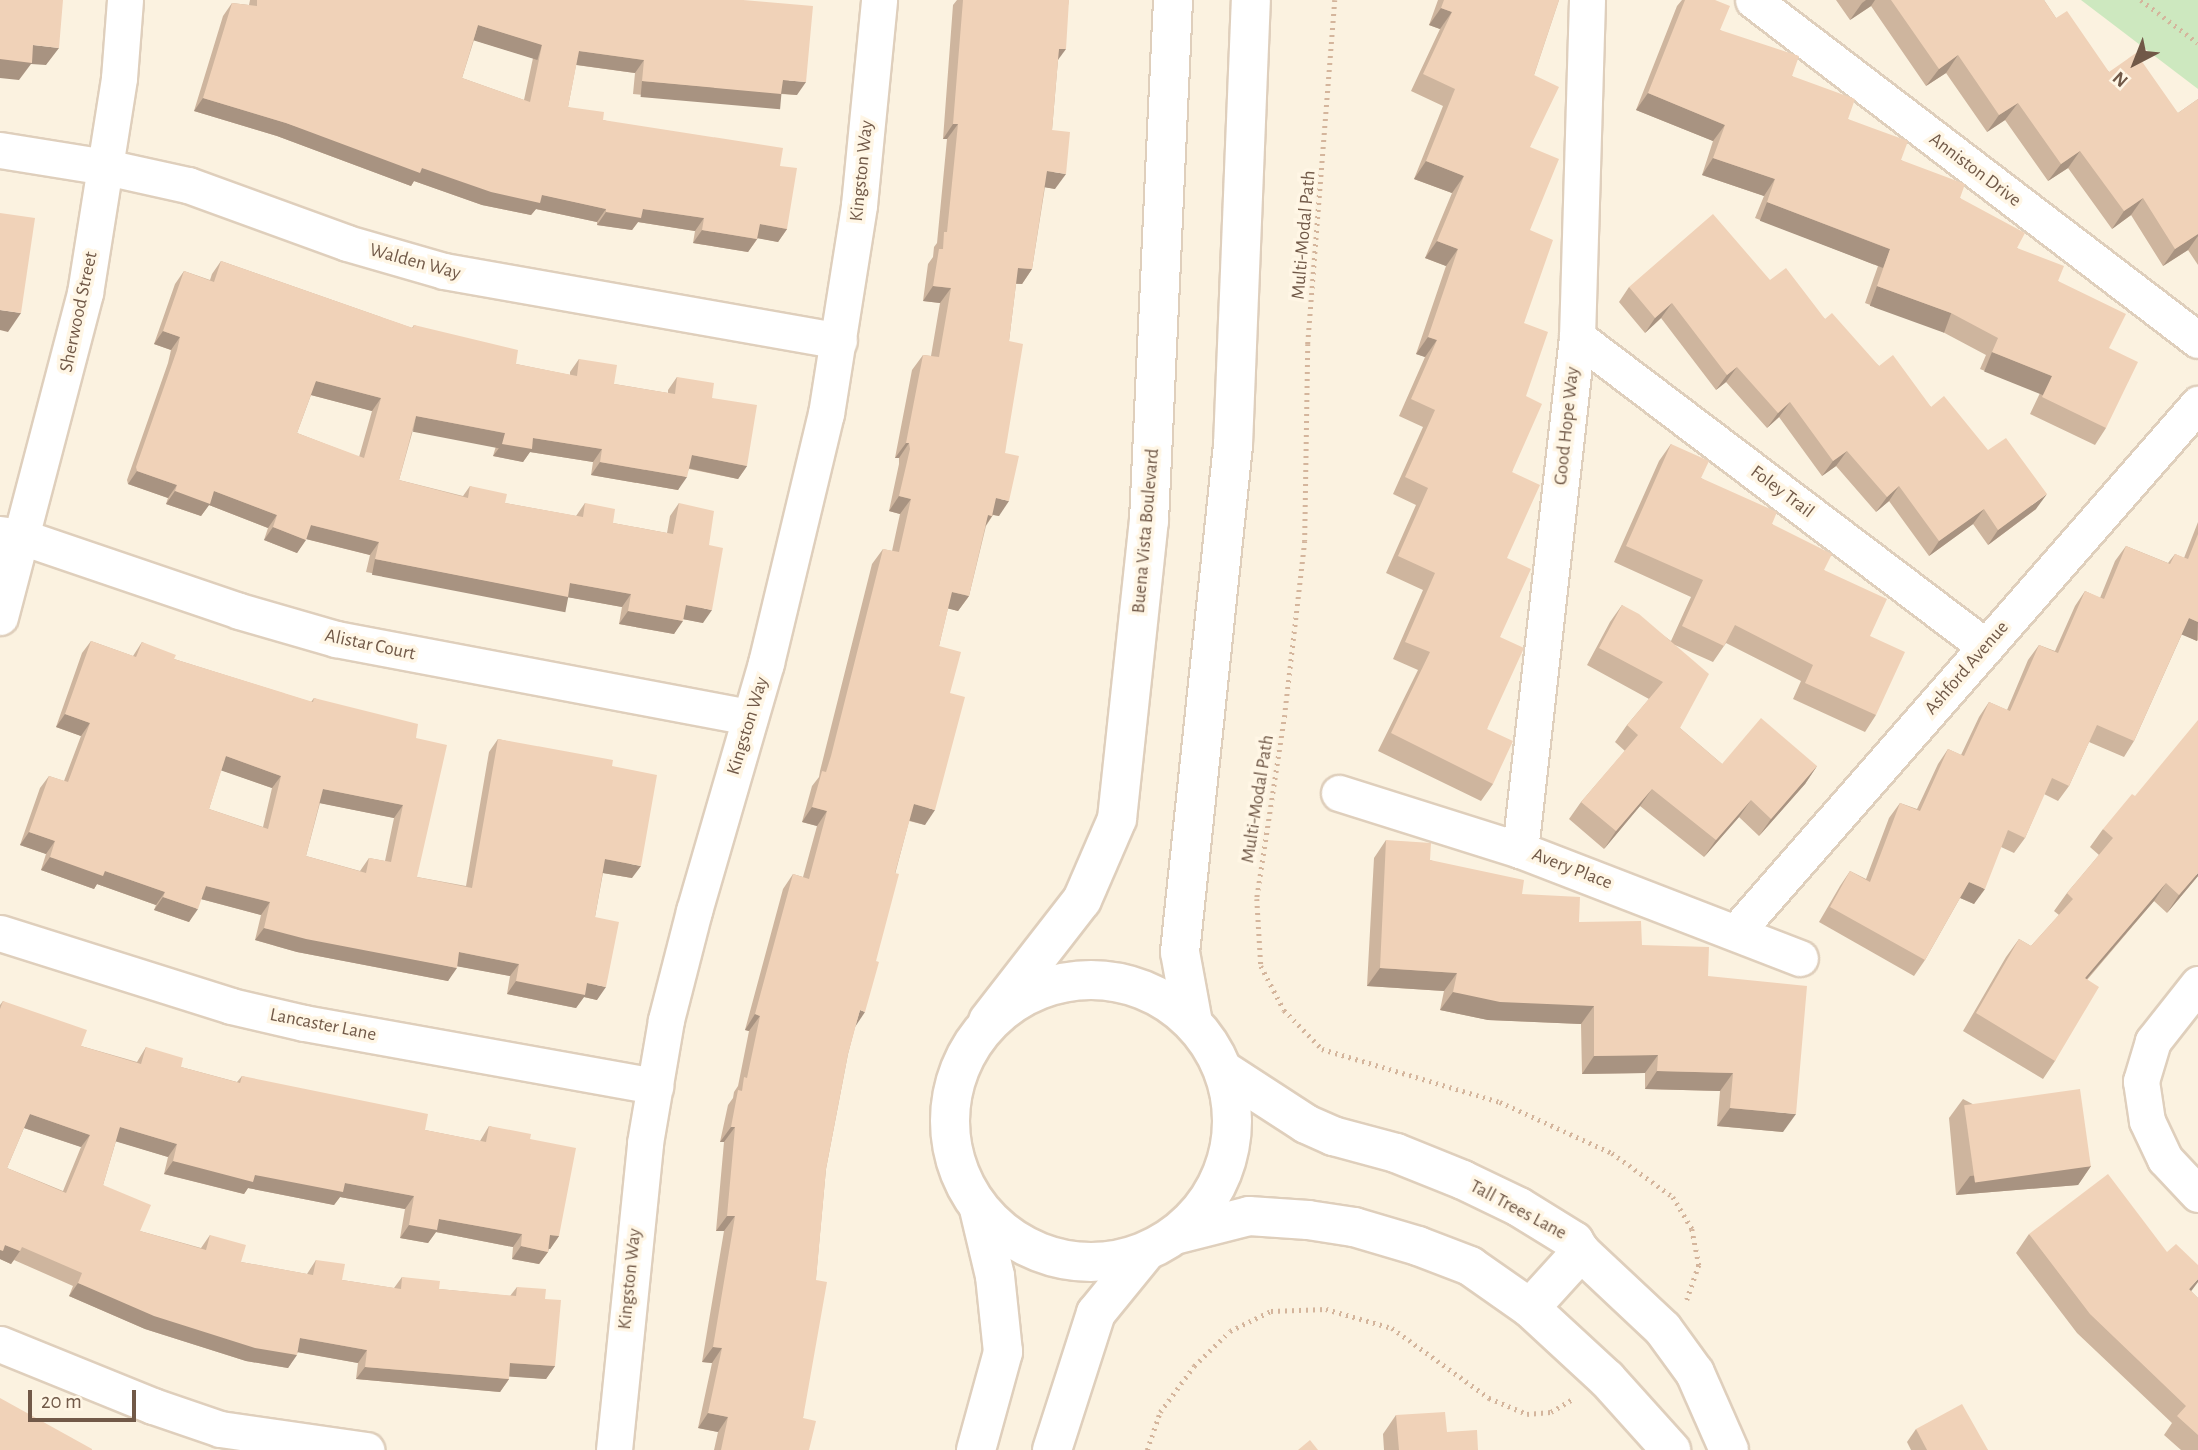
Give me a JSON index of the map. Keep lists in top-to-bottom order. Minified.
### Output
{"streets":{"main road":["Buena Vista Boulevard","Tall Trees Lane"],"street":["Anniston Drive","Kingston Way","Walden Way","Sherwood Street","Good Hope Way","Foley Trail","Alistar Court","Ashford Avenue","Avery Place","Lancaster Lane"],"path":["Multi-Modal Path"]},"crossings":[["Kingston Way","Walden Way"],["Kingston Way","Alistar Court"],["Kingston Way","Lancaster Lane"],["Multi-Modal Path","Tall Trees Lane"],["Walden Way","Sherwood Street"],["Sherwood Street","Alistar Court"],["Good Hope Way","Foley Trail"],["Good Hope Way","Avery Place"],["Foley Trail","Ashford Avenue"],["Buena Vista Boulevard","Tall Trees Lane"],["Ashford Avenue","Avery Place"]],"scale_bar":"20 m","north":"bottom left"}
